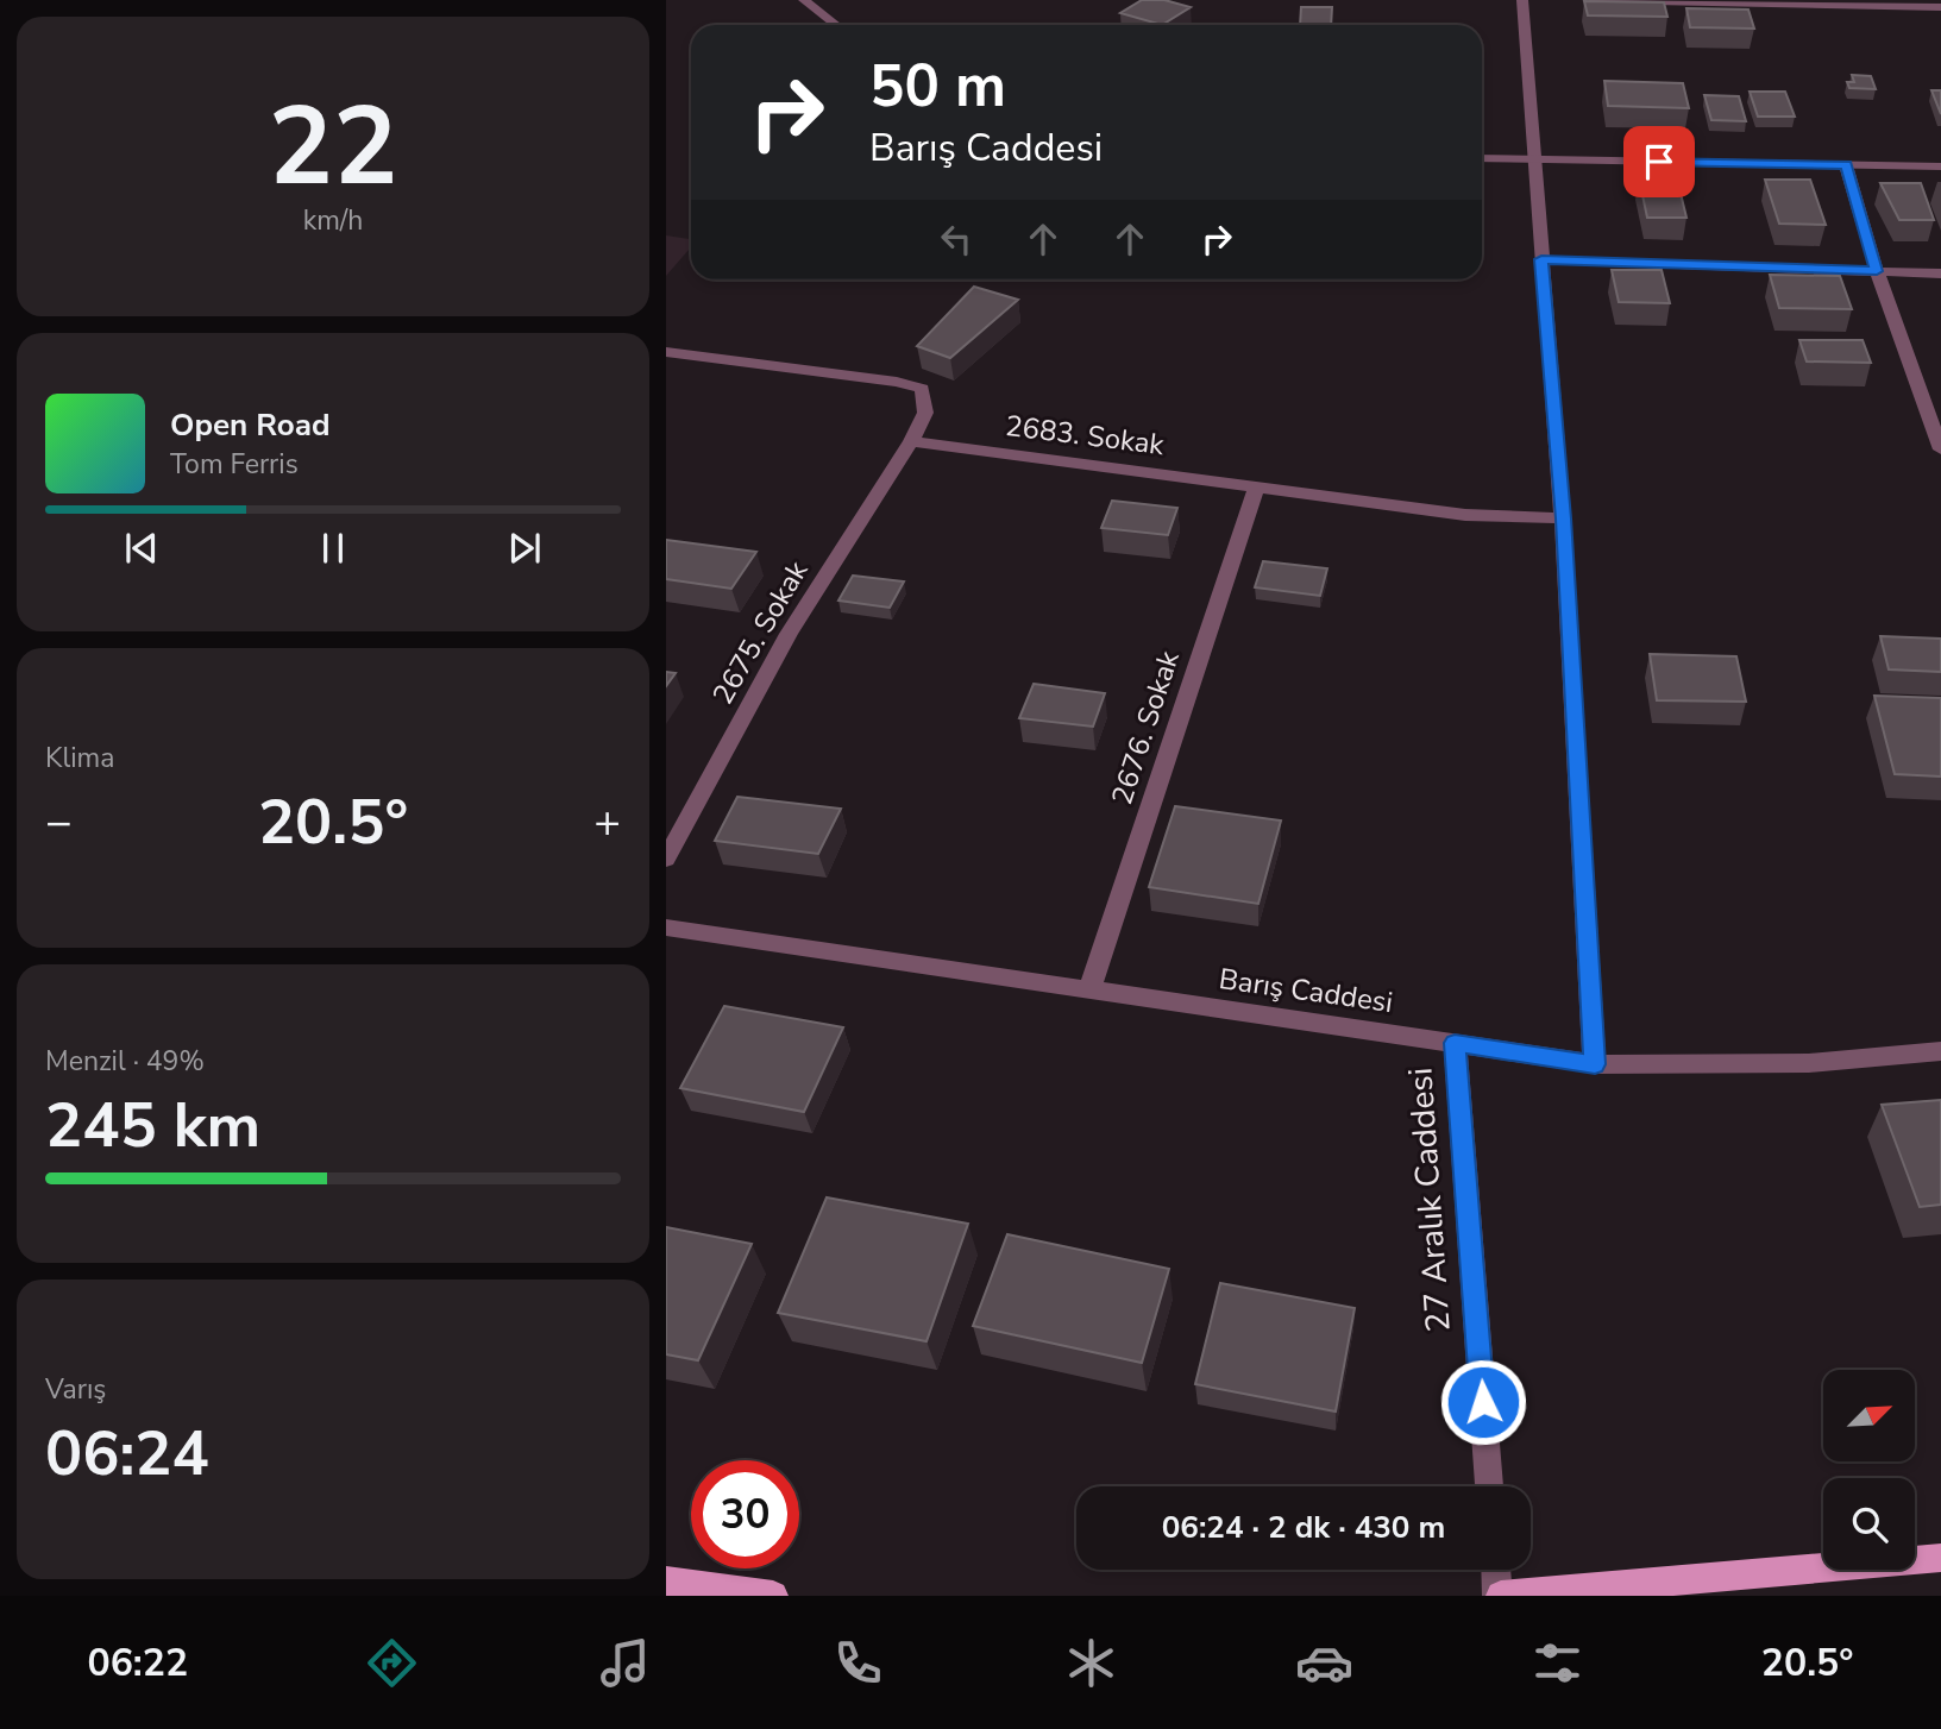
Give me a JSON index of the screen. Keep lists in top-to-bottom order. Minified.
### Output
{"streets":{"street":["2683. Sokak","2675. Sokak","2676. Sokak","Barış Caddesi","27 Aralık Caddesi"]},"crossings":[["2683. Sokak","2675. Sokak"],["2683. Sokak","2676. Sokak"],["2676. Sokak","Barış Caddesi"],["Barış Caddesi","27 Aralık Caddesi"]],"north":"top right","page":{"tile":[["22","km/h"],"Klima",["Menzil · 49%","245 km"],["Varış","06:24"]],"turn":["50 m","Barış Caddesi"],"song":["Open Road","Tom Ferris"],"heat":["−","20.5°","+"],"limit":"30","trip":"06:24 · 2 dk · 430 m","tabs":["06:22","20.5°"]}}
